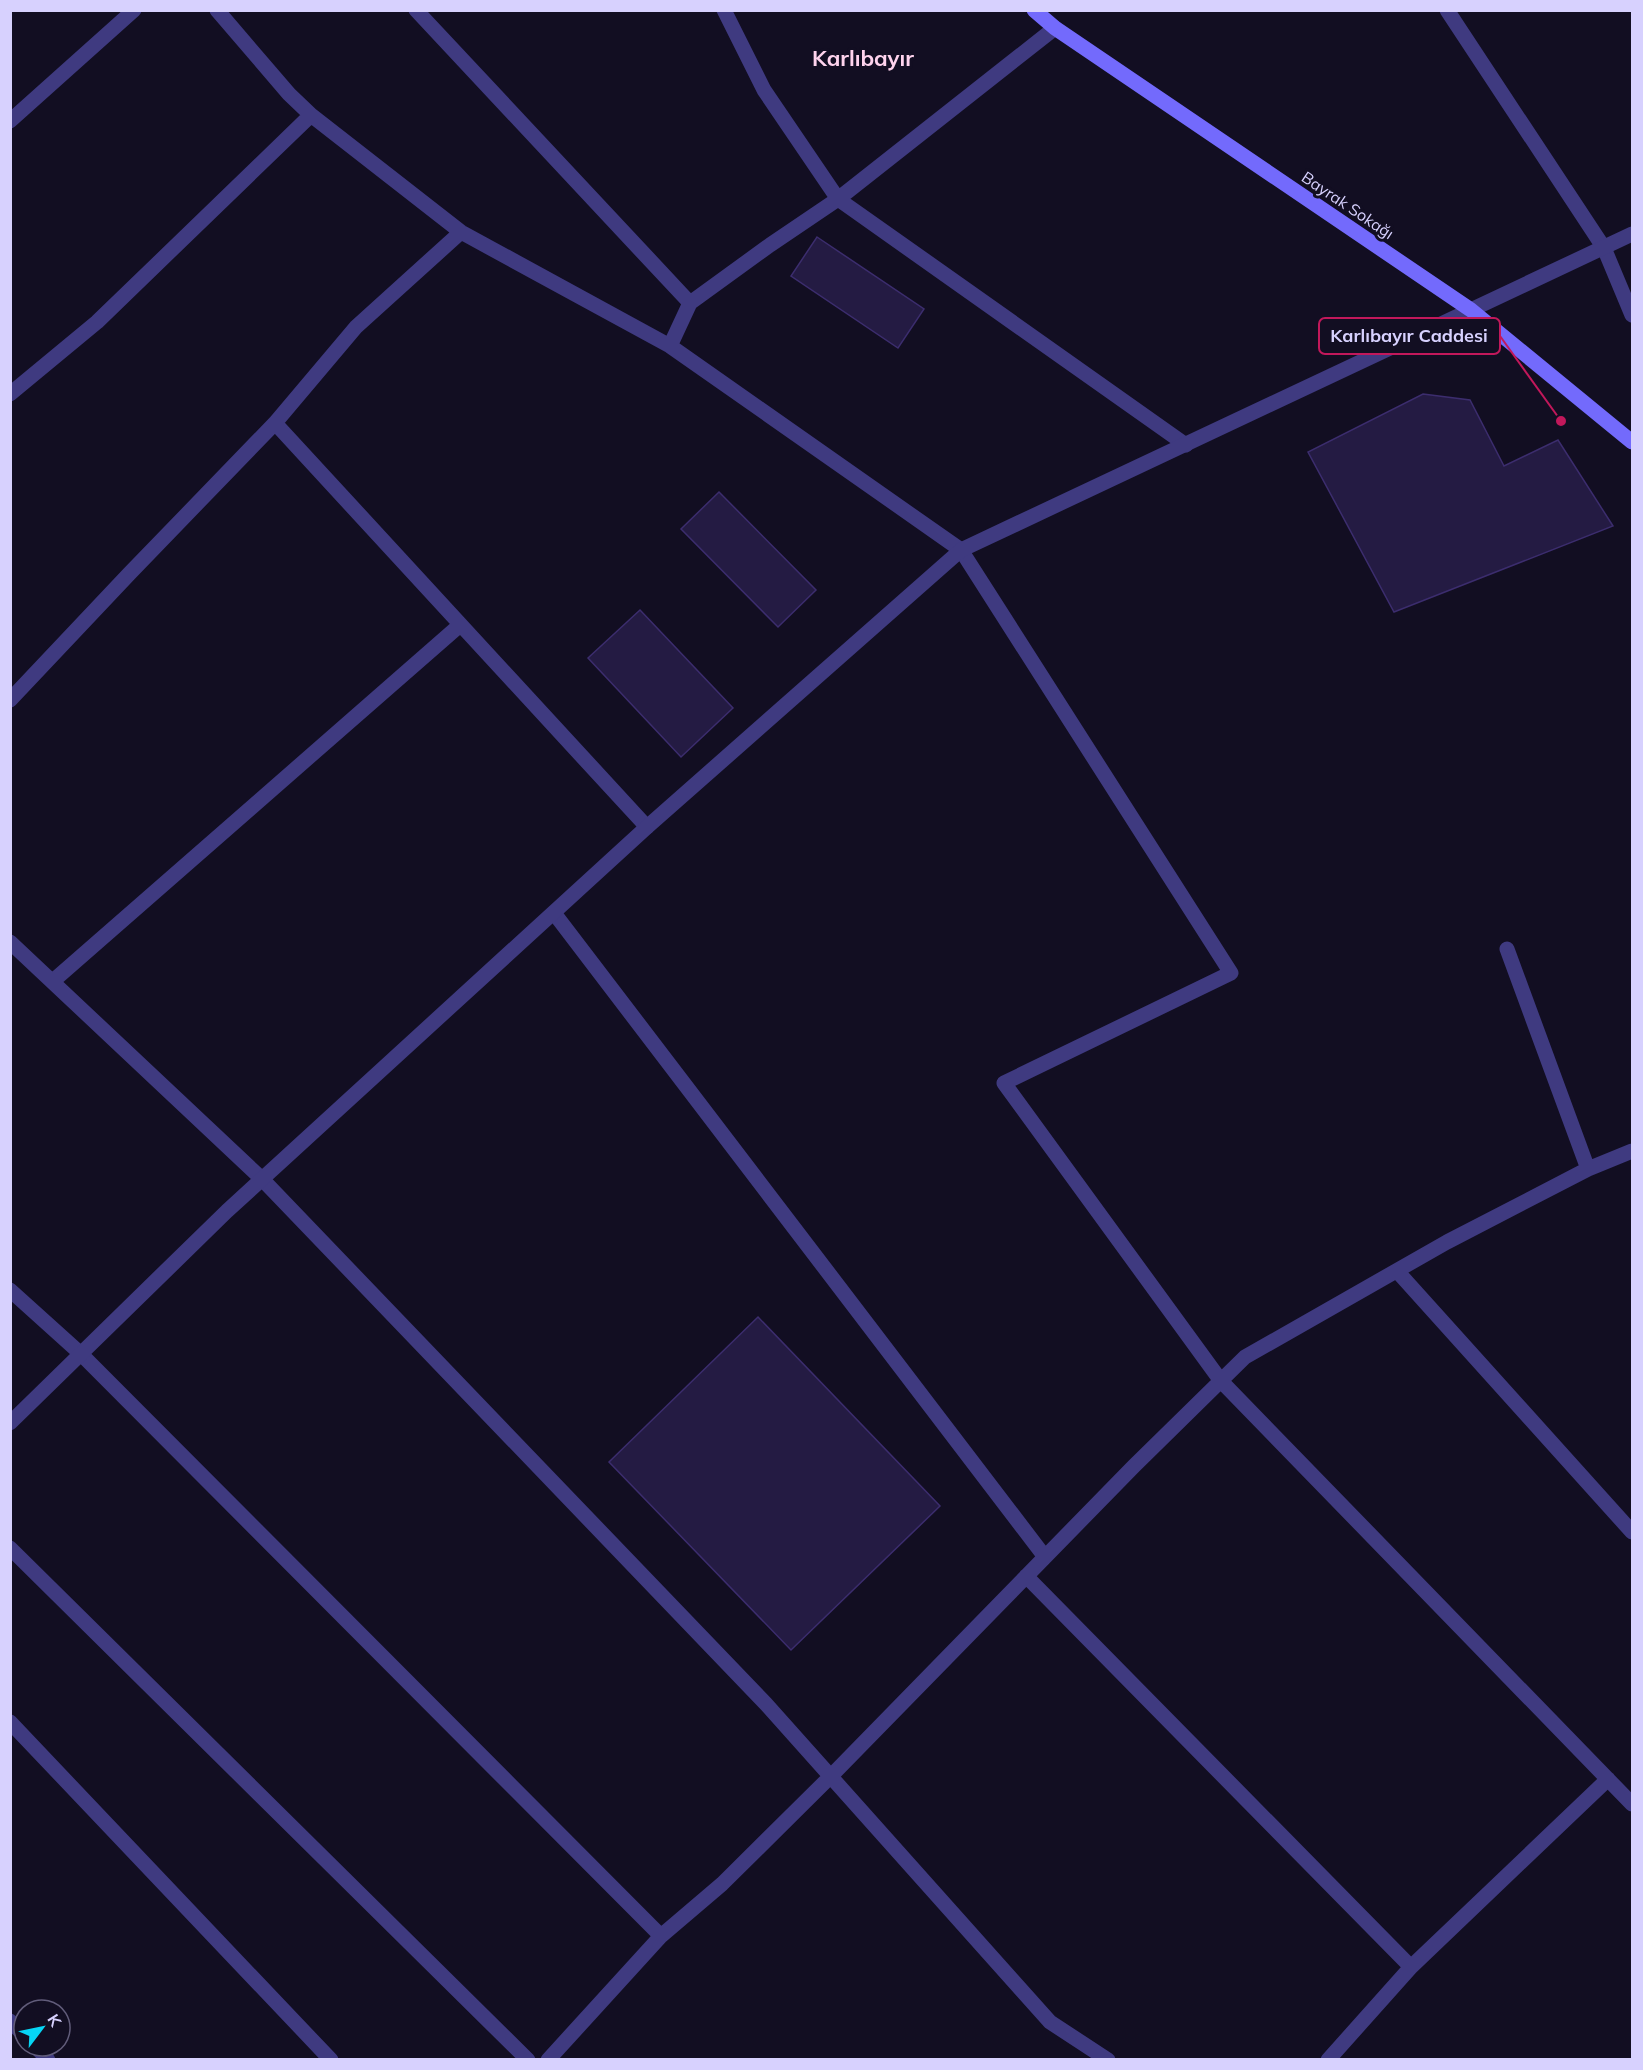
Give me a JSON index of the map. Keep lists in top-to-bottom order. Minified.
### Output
{"streets":{"main road":["Bayrak Sokağı"]},"districts":["Karlıbayır"],"places":["Karlıbayır Caddesi"],"north":"top right"}
